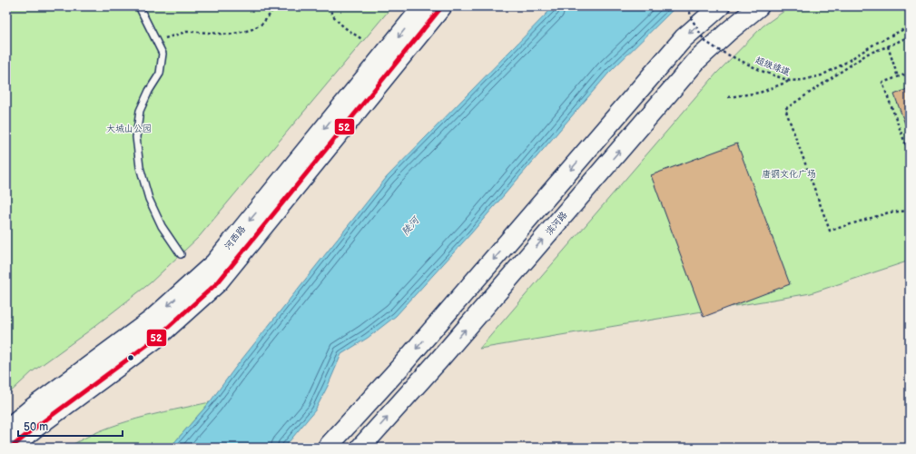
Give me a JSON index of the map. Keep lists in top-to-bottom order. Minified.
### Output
{"streets":{"street":["滨河路","河西路"],"path":["超级绿道"]},"water":["陡河"],"parks":["大城山公园","唐钢文化广场"],"lines":["transit line 52"],"scale_bar":"50 m"}
